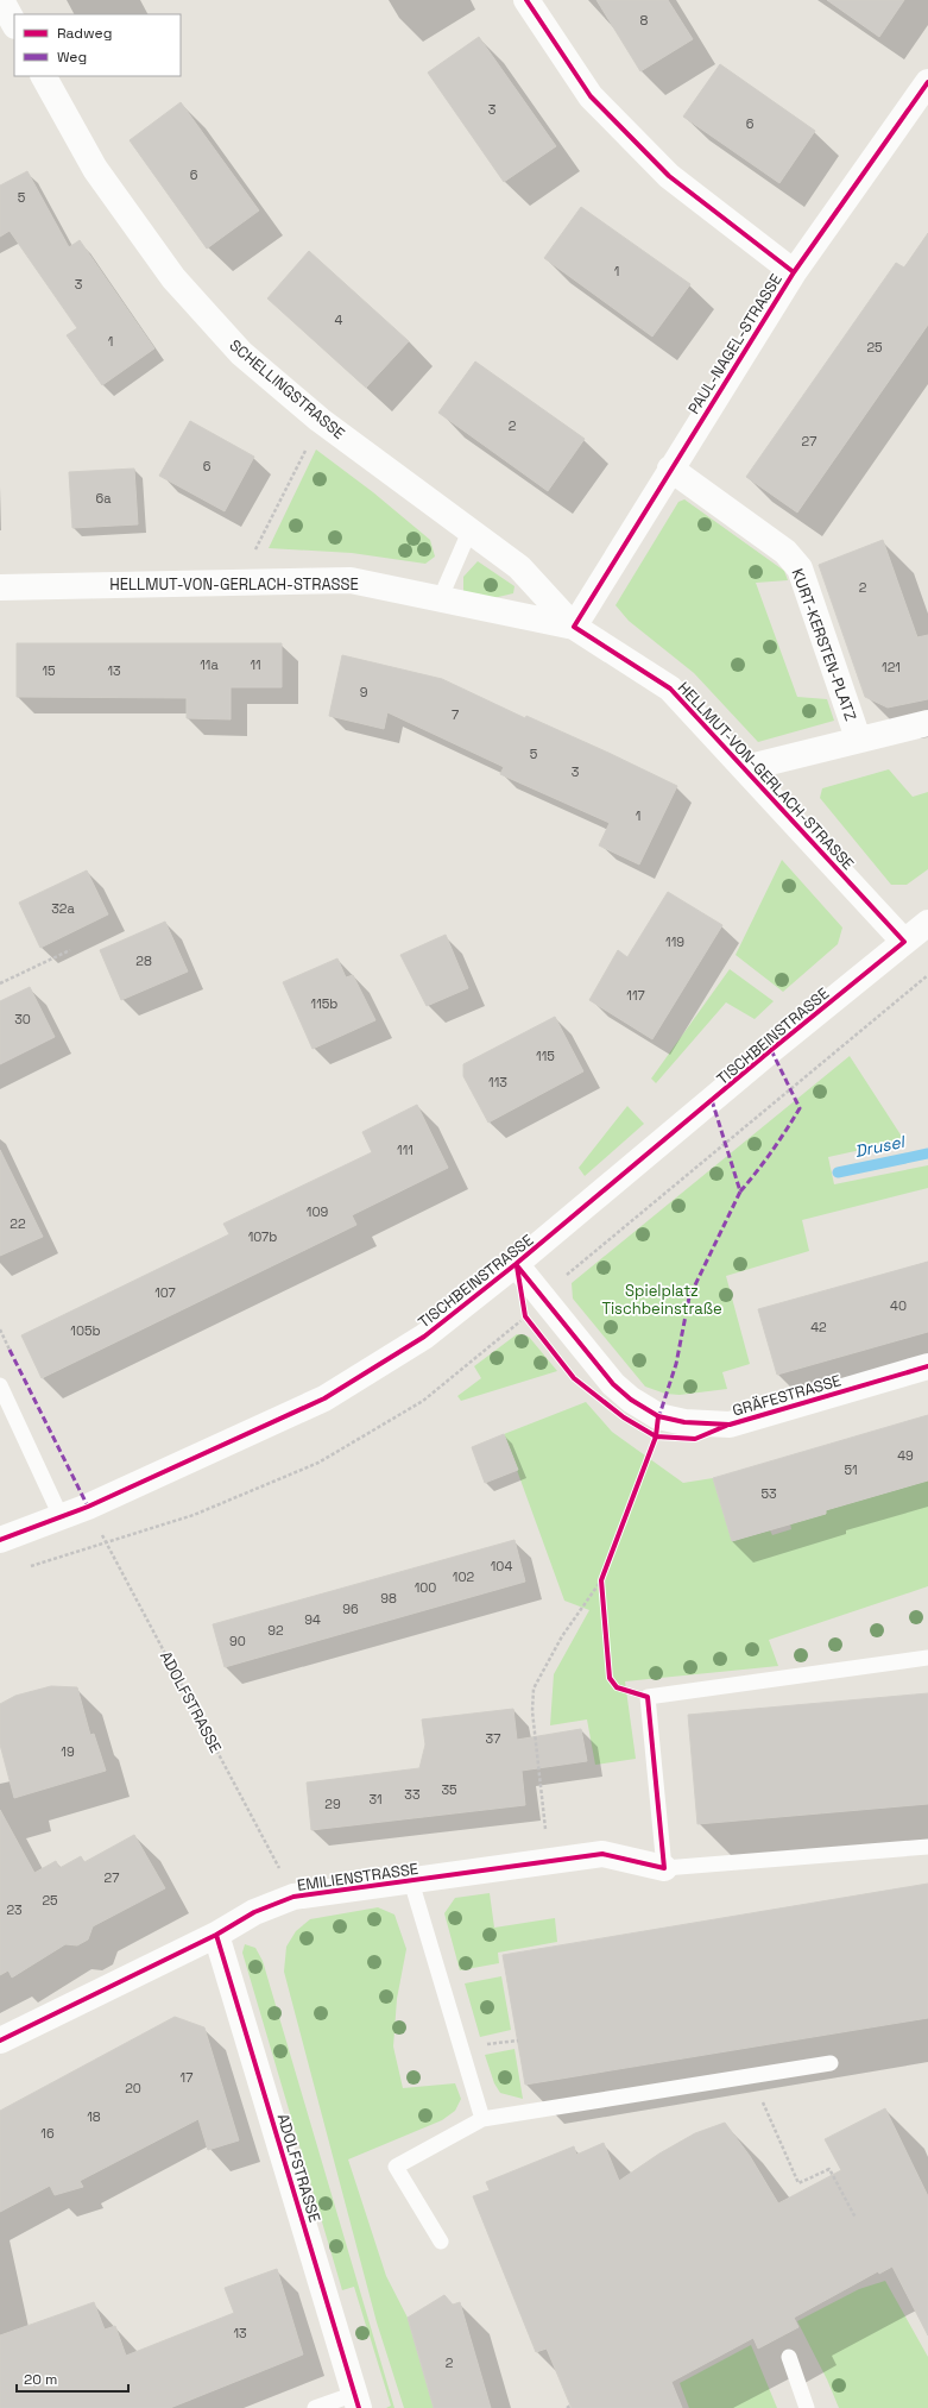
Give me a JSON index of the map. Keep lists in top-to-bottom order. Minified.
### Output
{"streets":{"street":["PAUL-NAGEL-STRASSE","SCHELLINGSTRASSE","HELLMUT-VON-GERLACH-STRASSE","KURT-KERSTEN-PLATZ","TISCHBEINSTRASSE","GRÄFESTRASSE","ADOLFSTRASSE","EMILIENSTRASSE"]},"crossings":[["PAUL-NAGEL-STRASSE","SCHELLINGSTRASSE"],["PAUL-NAGEL-STRASSE","HELLMUT-VON-GERLACH-STRASSE"],["PAUL-NAGEL-STRASSE","KURT-KERSTEN-PLATZ"],["SCHELLINGSTRASSE","HELLMUT-VON-GERLACH-STRASSE"],["HELLMUT-VON-GERLACH-STRASSE","TISCHBEINSTRASSE"],["TISCHBEINSTRASSE","GRÄFESTRASSE"],["TISCHBEINSTRASSE","ADOLFSTRASSE"],["ADOLFSTRASSE","EMILIENSTRASSE"]],"water":["Drusel"],"parks":["Spielplatz Tischbeinstraße"],"house_numbers":["8","3","6","6","5","1","3","4","1","25","2","27","6","6a","2","11a","11","121","15","13","9","7","5","3","1","32a","119","28","117","115b","30","115","113","111","109","22","107b","107","40","42","105b","49","51","53","104","102","100","98","96","94","92","90","37","19","35","33","31","29","27","25","23","17","20","18","16","13","2"],"legend":["Radweg","Weg"],"scale_bar":"20 m"}
